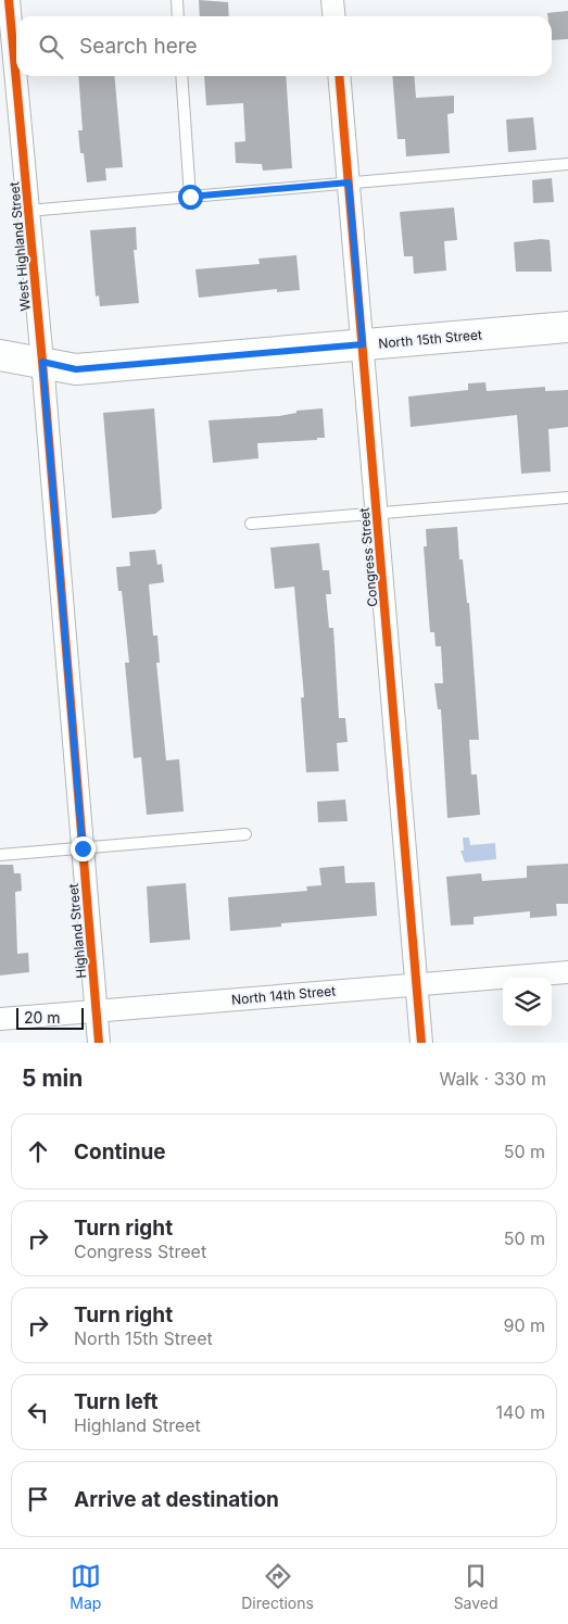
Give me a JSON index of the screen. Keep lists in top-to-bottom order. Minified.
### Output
{"streets":{"main road":["North 15th Street"],"street":["West Highland Street","Congress Street","Highland Street","North 14th Street"]},"crossings":[["West Highland Street","North 15th Street"],["West Highland Street","Highland Street"],["North 15th Street","Congress Street"],["North 15th Street","Highland Street"],["Congress Street","North 14th Street"],["Highland Street","North 14th Street"]],"scale_bar":"20 m","page":{"search":"Search here","scale":"20 m","heading":["5 min","Walk · 330 m"],"list":[["Continue","50 m"],["Turn right","Congress Street","50 m"],["Turn right","North 15th Street","90 m"],["Turn left","Highland Street","140 m"],"Arrive at destination"],"nav":["Map","Directions","Saved"]}}
